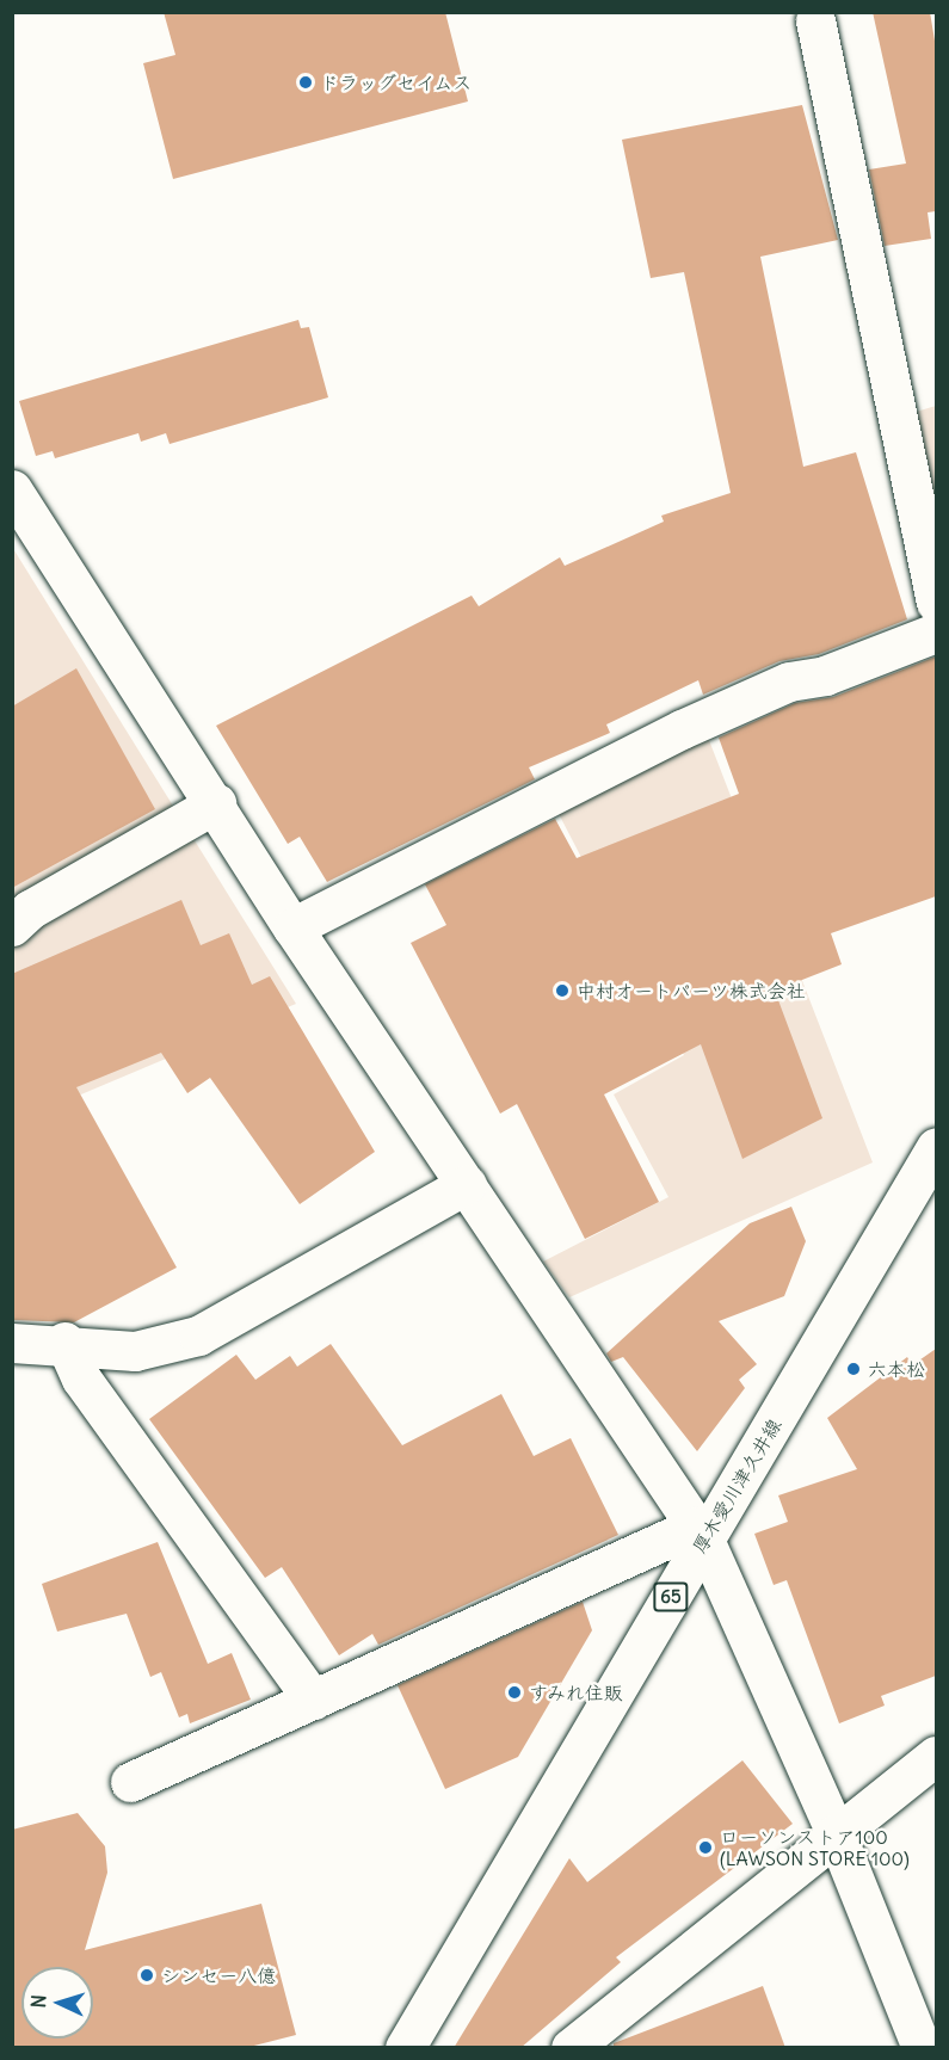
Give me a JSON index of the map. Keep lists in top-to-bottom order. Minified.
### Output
{"streets":{"street":["厚木愛川津久井線","65"]},"places":["ドラッグセイムス","中村オートパーツ株式会社","六本松","すみれ住販","ローソンストア100 (LAWSON STORE 100)","シンセー八億"],"north":"left"}
